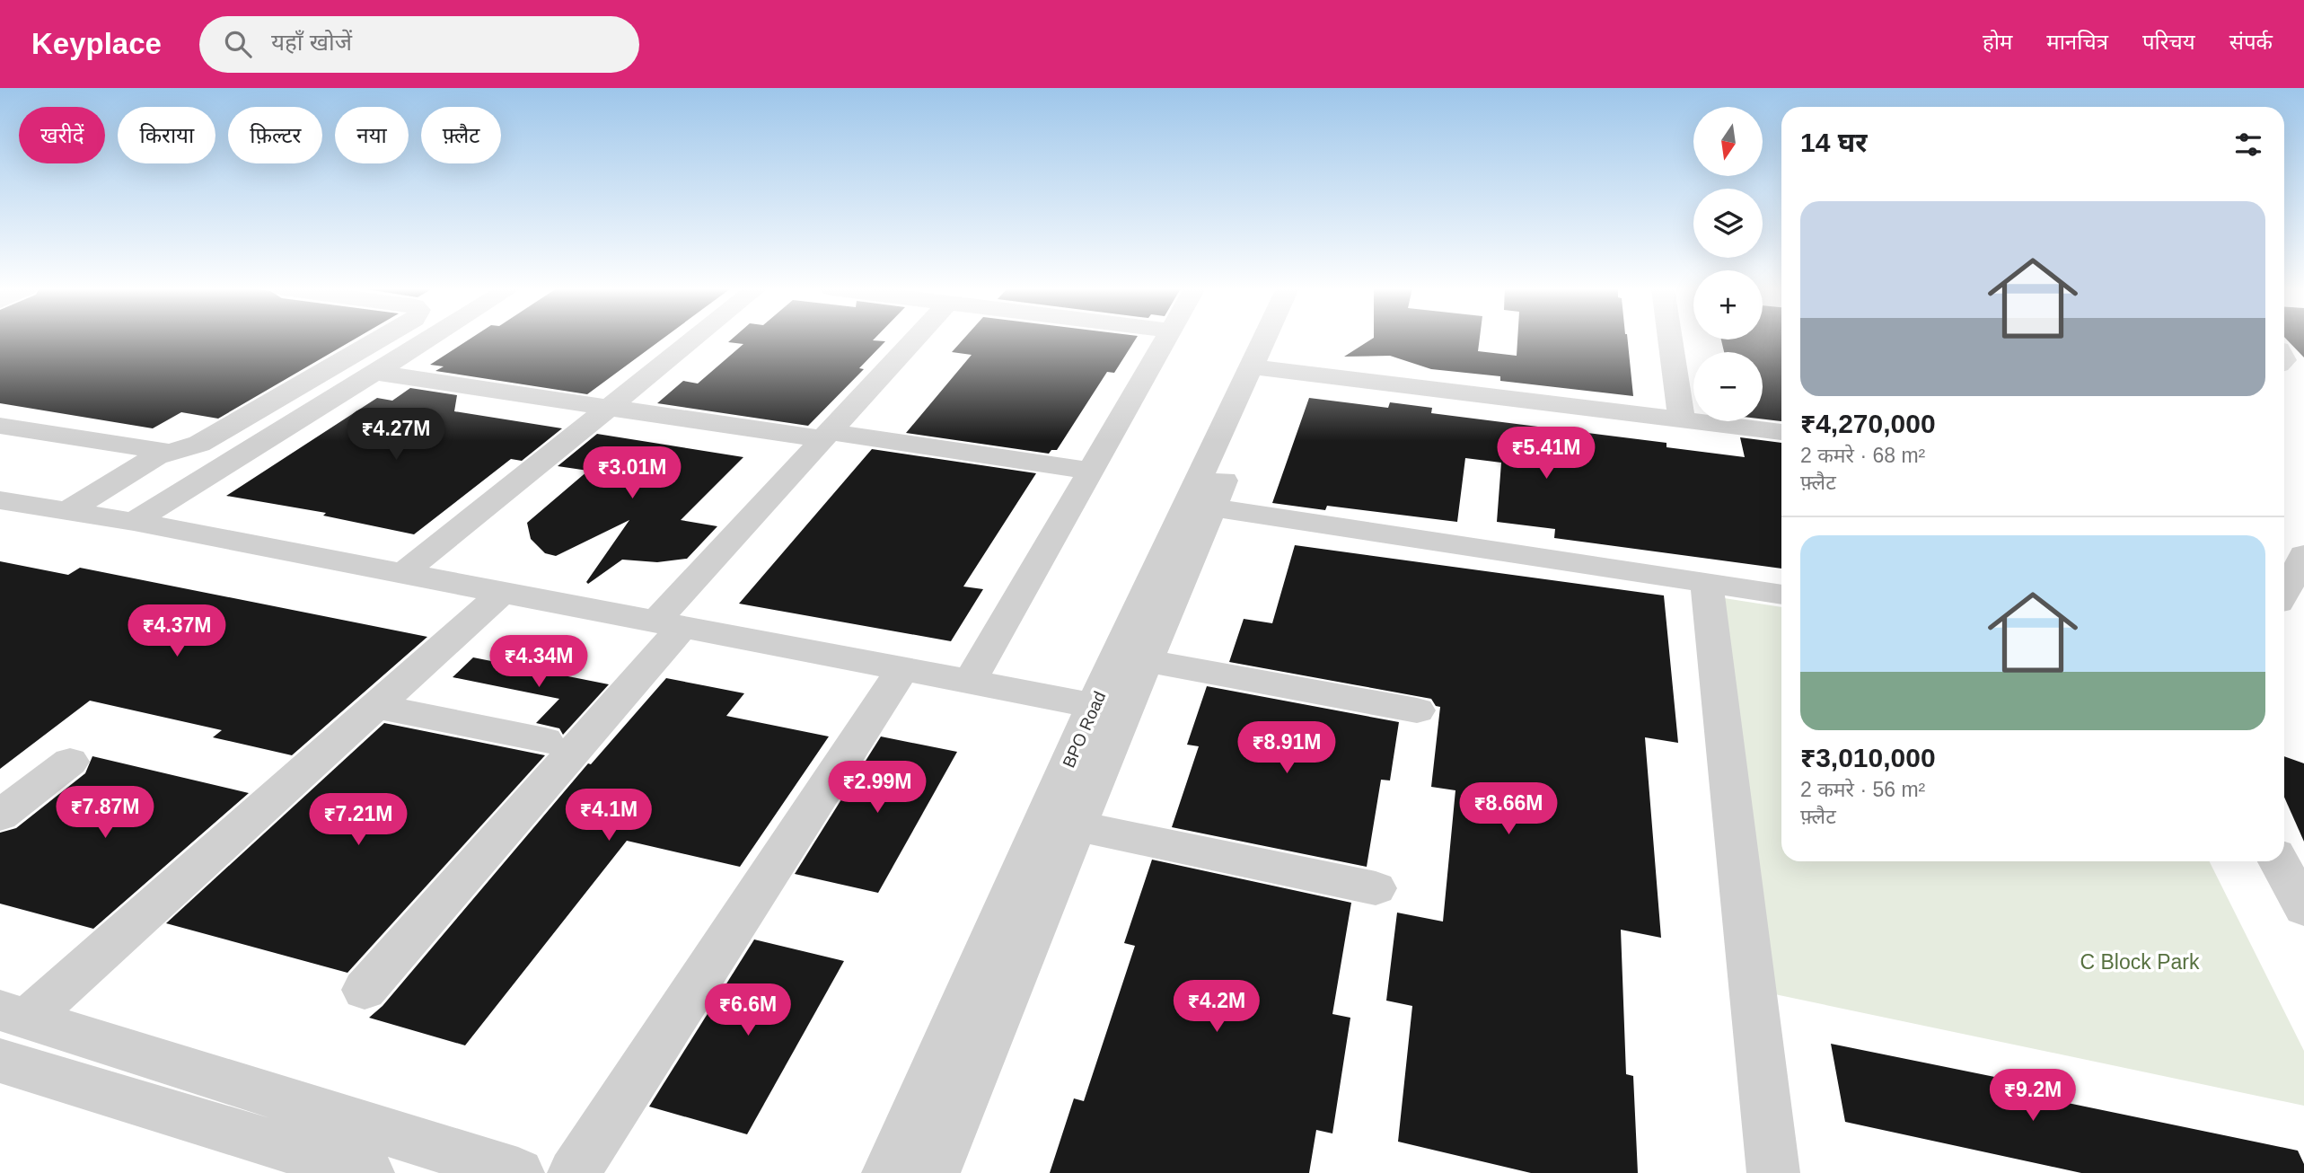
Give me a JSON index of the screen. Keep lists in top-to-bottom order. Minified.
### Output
{"streets":{"street":["BPO Road"]},"parks":["C Block Park"],"north":"bottom","page":{"header":"Keyplace","search":"यहाँ खोजें","nav":["होम","मानचित्र","परिचय","संपर्क"],"map_buttons":["+","−"],"chip":["खरीदें","किराया","फ़िल्टर","नया","फ़्लैट"],"heading":"14 घर","list":[{"name":"₹4,270,000","note":"2 कमरे · 68 m² · फ़्लैट"},{"name":"₹3,010,000","note":"2 कमरे · 56 m² · फ़्लैट"}],"price":["₹4.27M","₹5.41M","₹3.01M","₹4.37M","₹4.34M","₹8.91M","₹2.99M","₹8.66M","₹7.87M","₹4.1M","₹7.21M","₹4.2M","₹6.6M","₹9.2M"]}}
